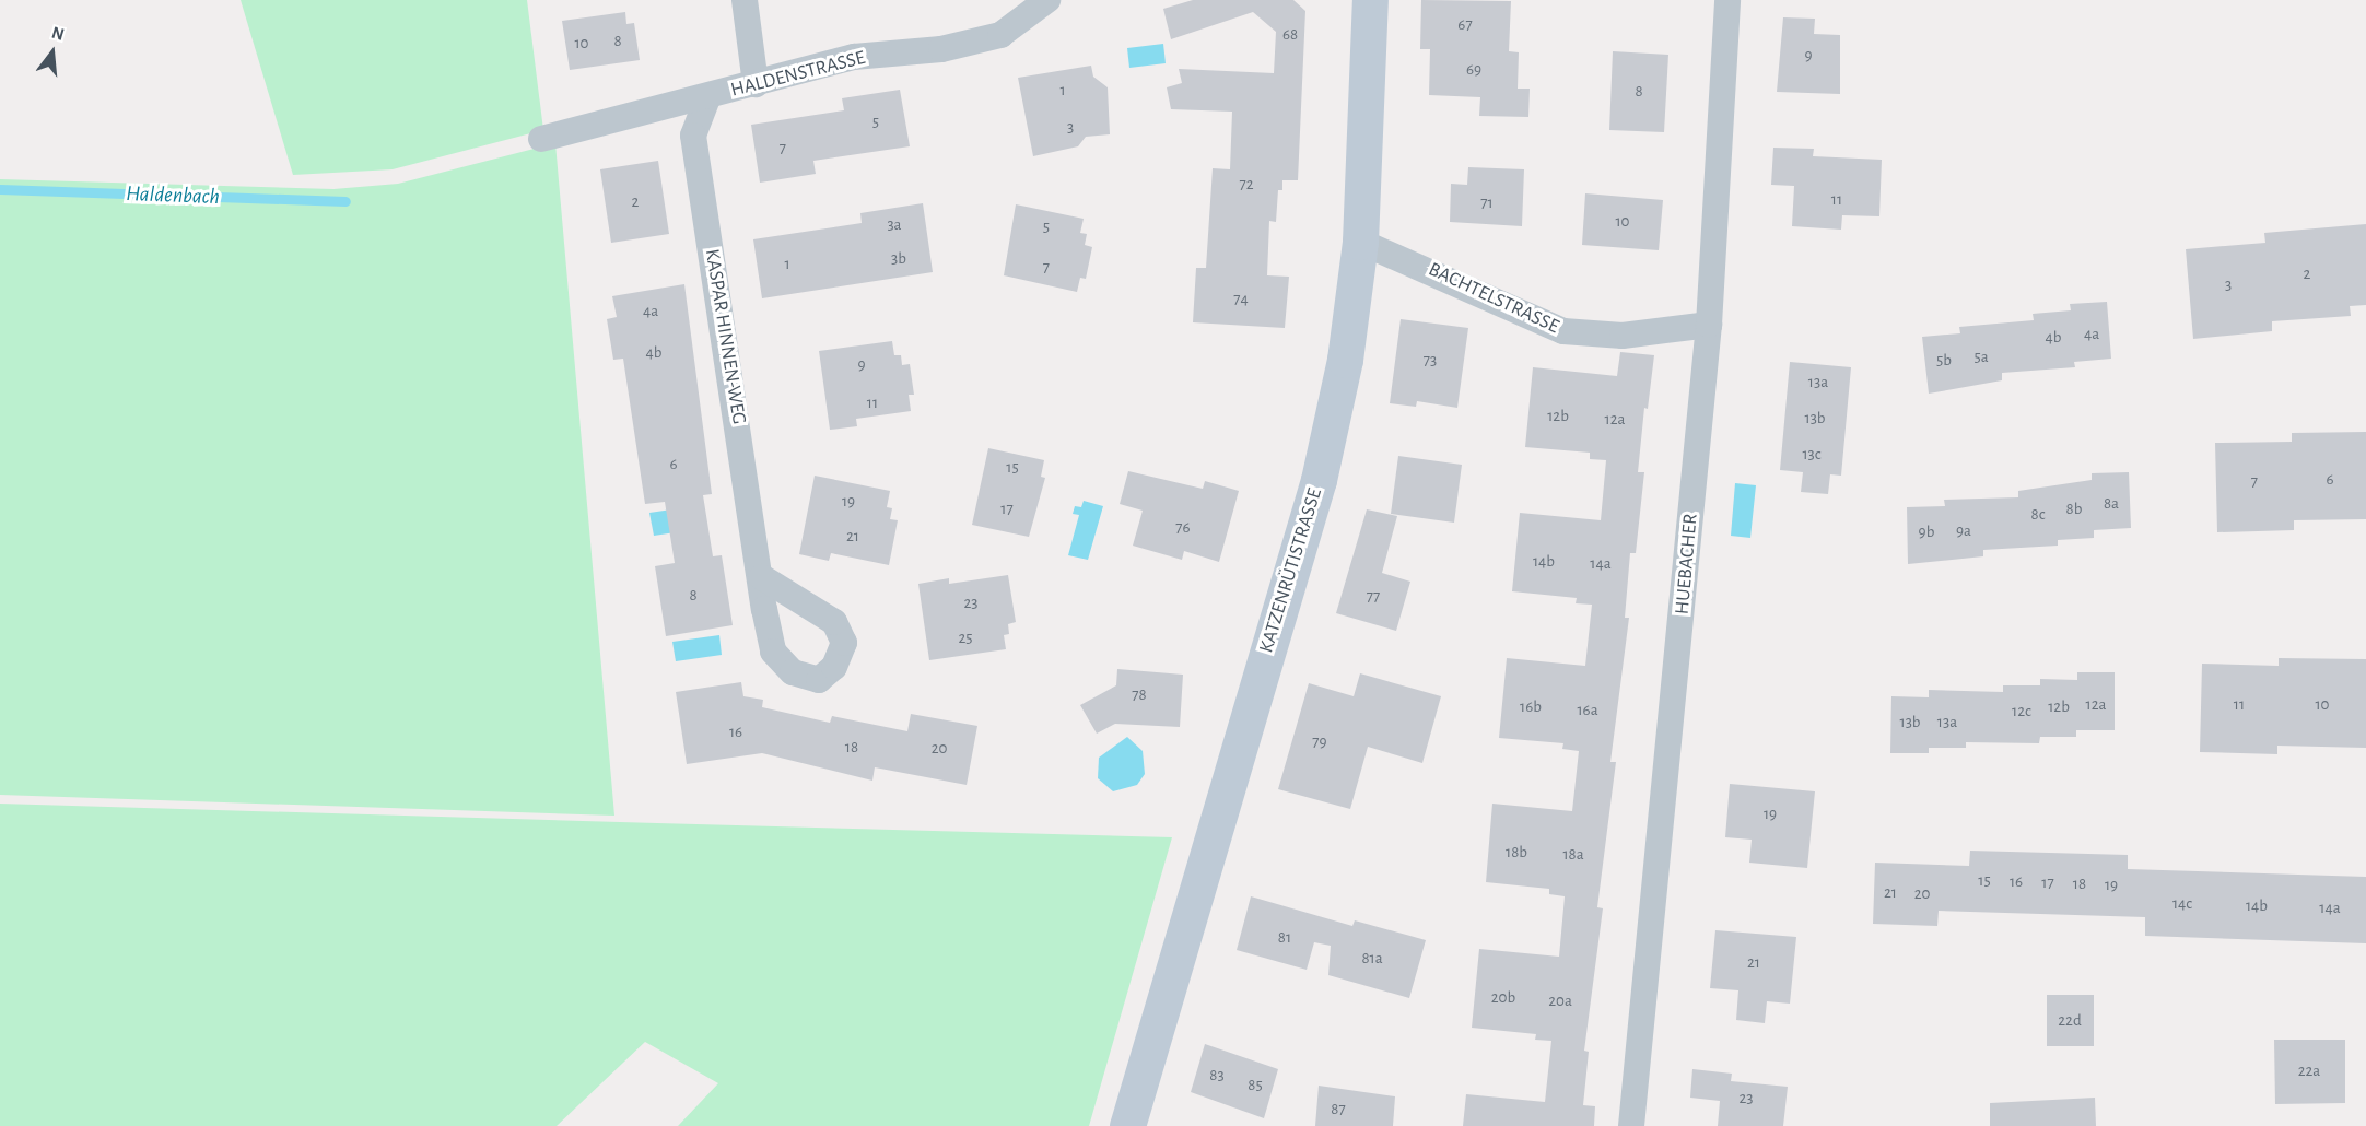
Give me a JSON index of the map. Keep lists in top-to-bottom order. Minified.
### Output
{"streets":{"street":["HALDENSTRASSE","BACHTELSTRASSE","KASPAR HINNEN-WEG","HUEBACHER","KATZENRÜTISTRASSE"]},"crossings":[["HALDENSTRASSE","KASPAR HINNEN-WEG"],["BACHTELSTRASSE","HUEBACHER"],["BACHTELSTRASSE","KATZENRÜTISTRASSE"]],"water":["Haldenbach"],"house_numbers":["67","68","8","10","9","69","1","8","5","3","7","72","11","2","71","10","3a","5","3b","1","7","2","3","74","4a","4a","4b","4b","5a","73","5b","9","13a","11","12b","13b","12a","13c","6","15","6","7","19","8a","17","8b","8c","76","9a","9b","21","14b","14a","8","77","23","25","78","12a","11","10","16b","12b","16a","12c","13b","13a","16","79","18","20","19","18b","18a","15","16","17","18","19","21","20","14c","14b","14a","81","81a","21","20b","20a","22d","22a","83","85","23","87"],"north":"top"}
